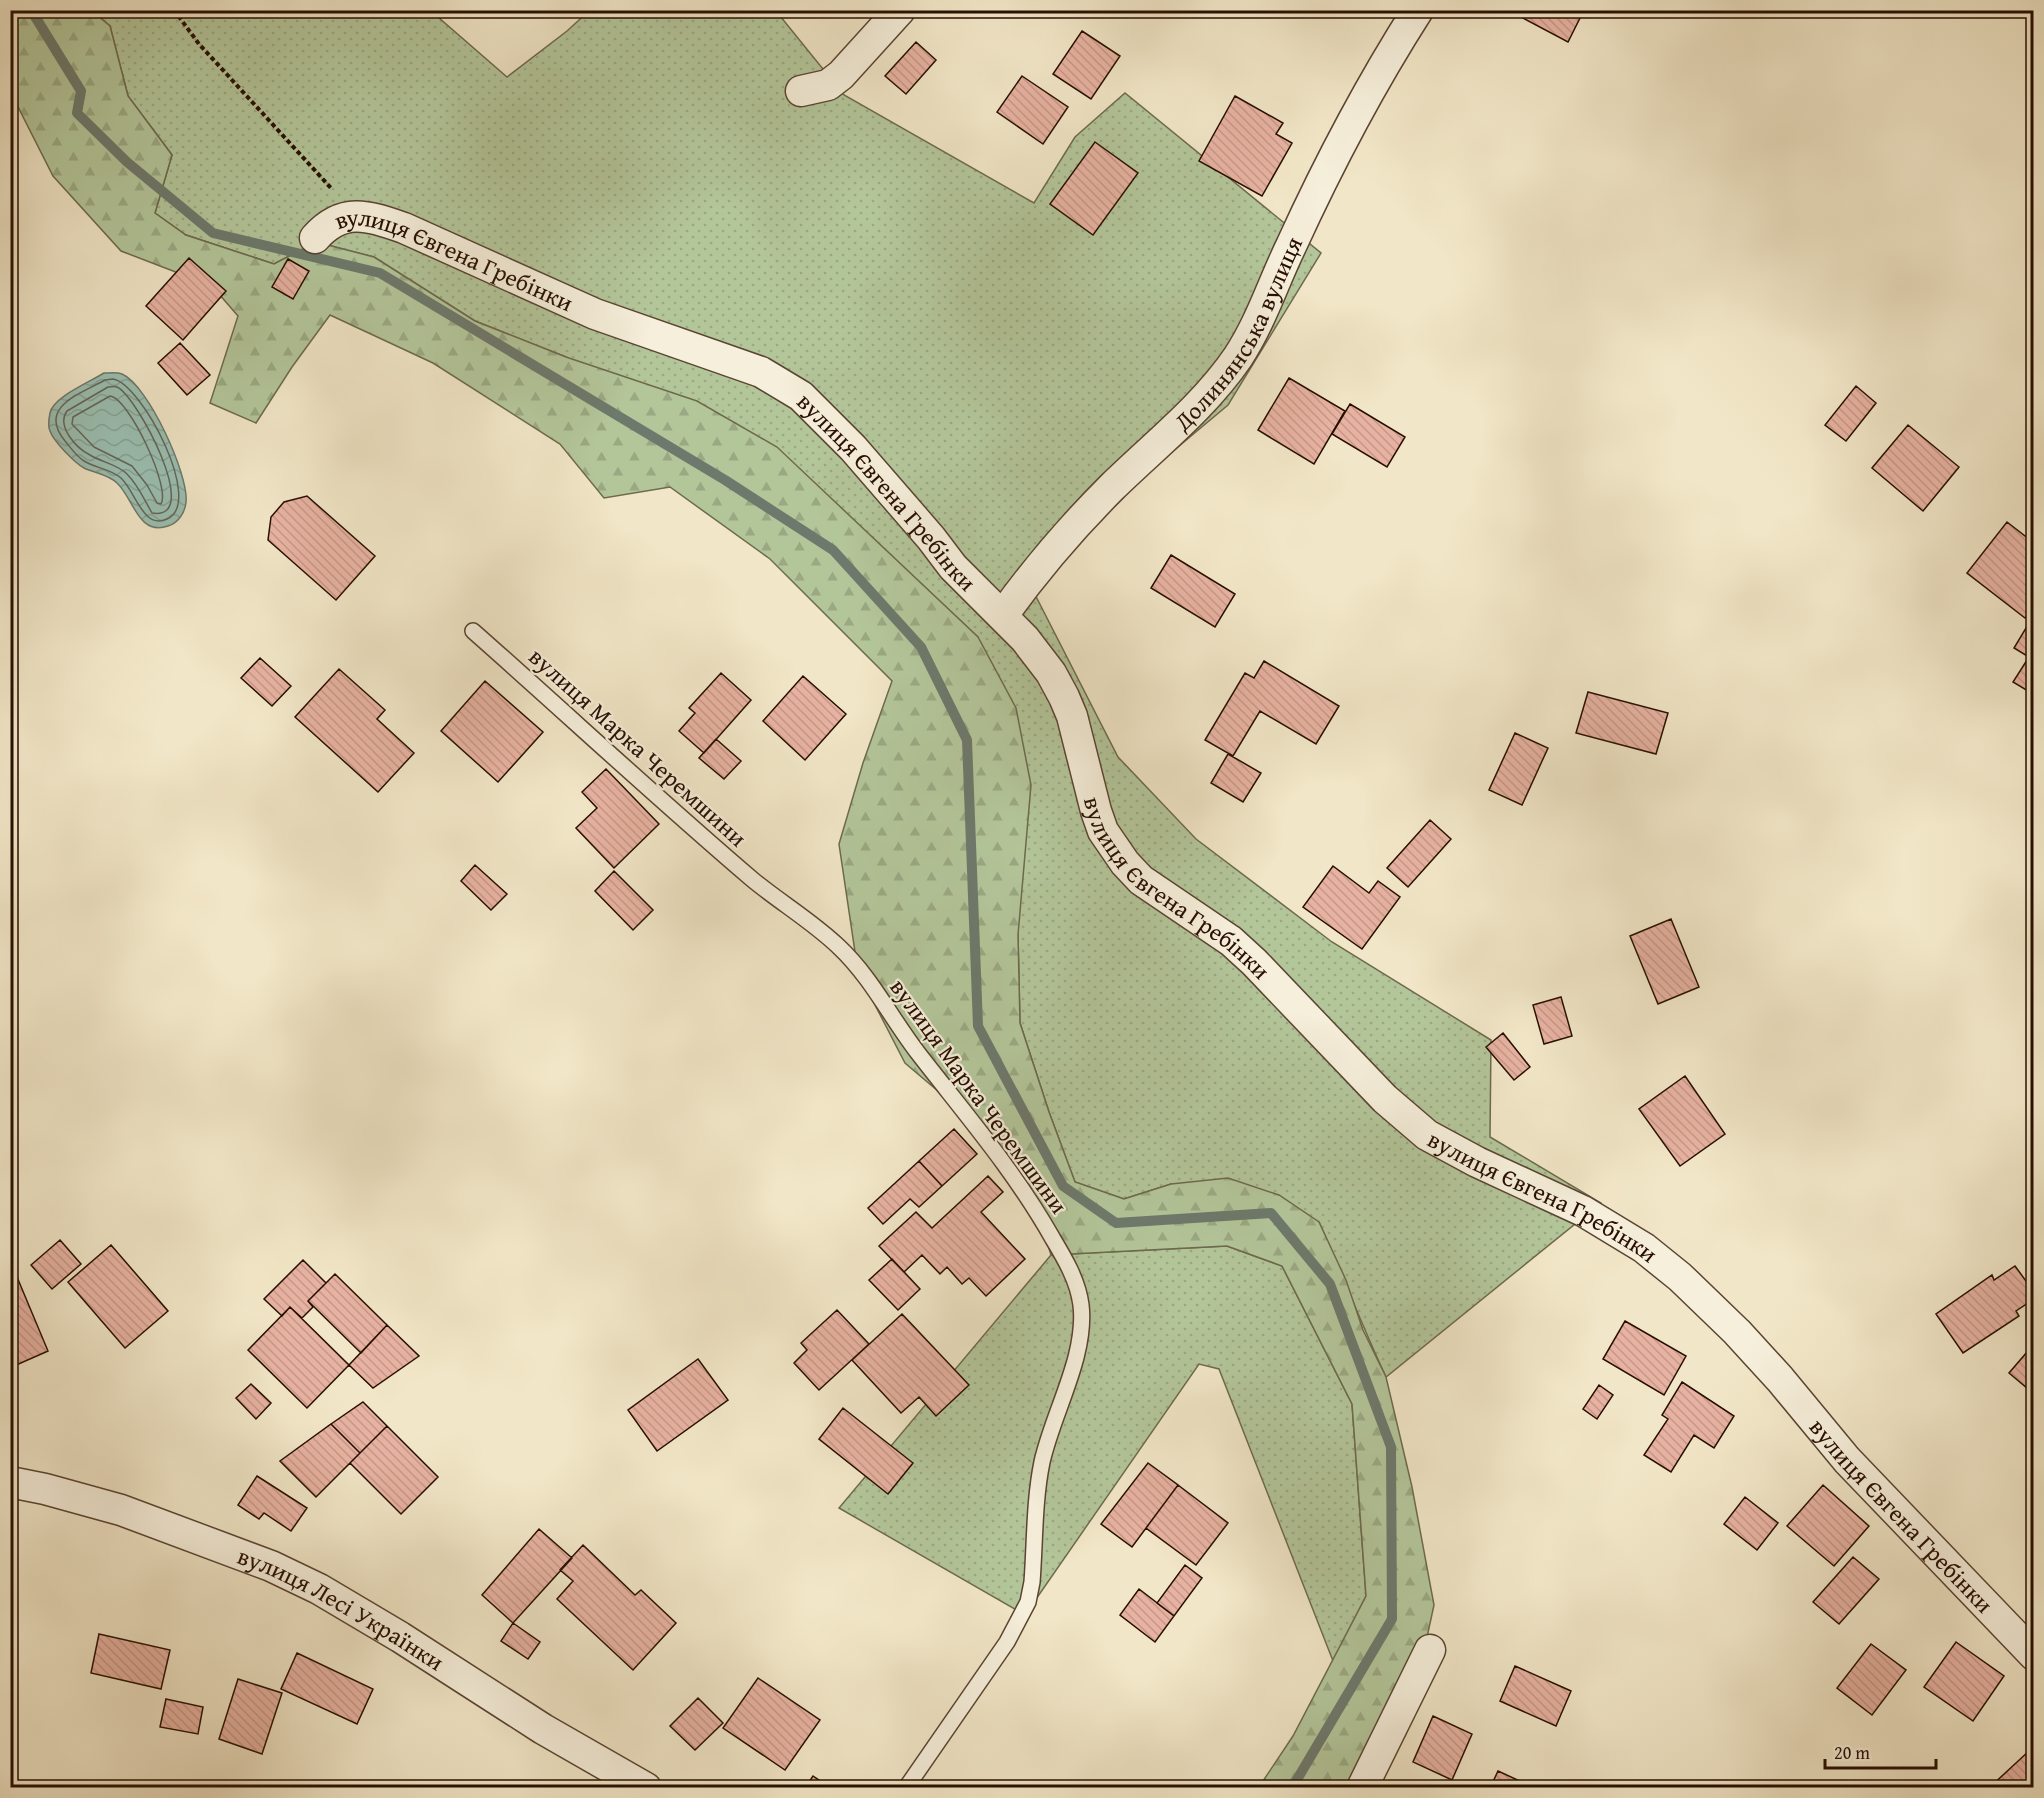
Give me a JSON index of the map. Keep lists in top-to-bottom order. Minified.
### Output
{"streets":{"street":["вулиця Євгена Гребінки","Долинянська вулиця","вулиця Лесі Українки"],"lane":["вулиця Марка Черемшини"]},"crossings":[["вулиця Євгена Гребінки","Долинянська вулиця"]],"scale_bar":"20 m"}
